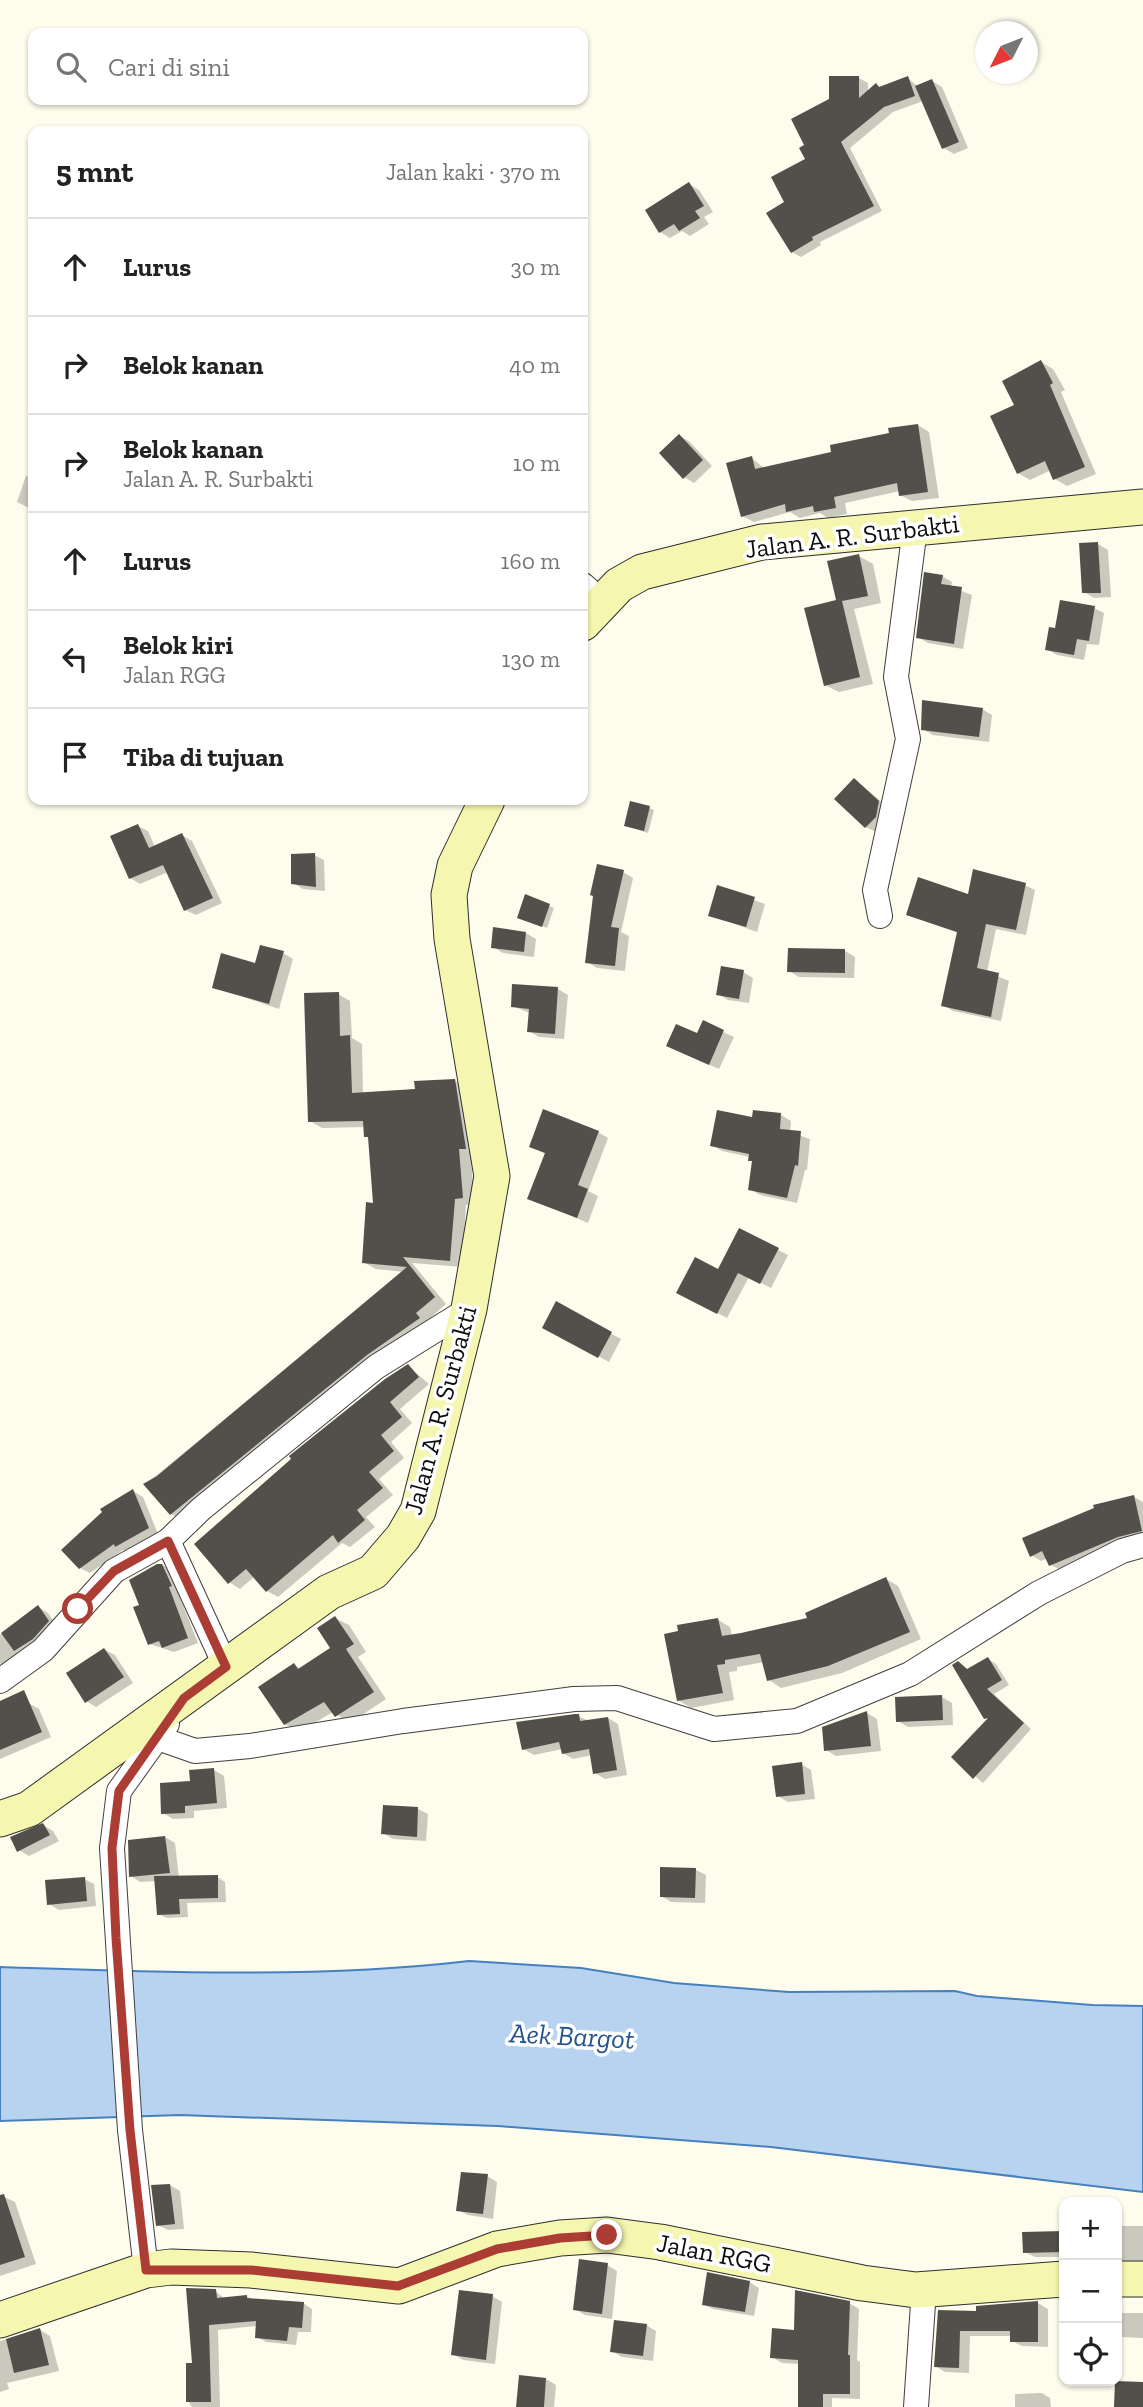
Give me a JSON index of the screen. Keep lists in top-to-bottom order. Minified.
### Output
{"streets":{"main road":["Jalan A. R. Surbakti","Jalan RGG"]},"water":["Aek Bargot"],"north":"bottom left","page":{"search":"Cari di sini","heading":["5 mnt","Jalan kaki · 370 m"],"list":[["Lurus","30 m"],["Belok kanan","40 m"],["Belok kanan","Jalan A. R. Surbakti","10 m"],["Lurus","160 m"],["Belok kiri","Jalan RGG","130 m"],"Tiba di tujuan"],"map_buttons":["+","−"]}}
